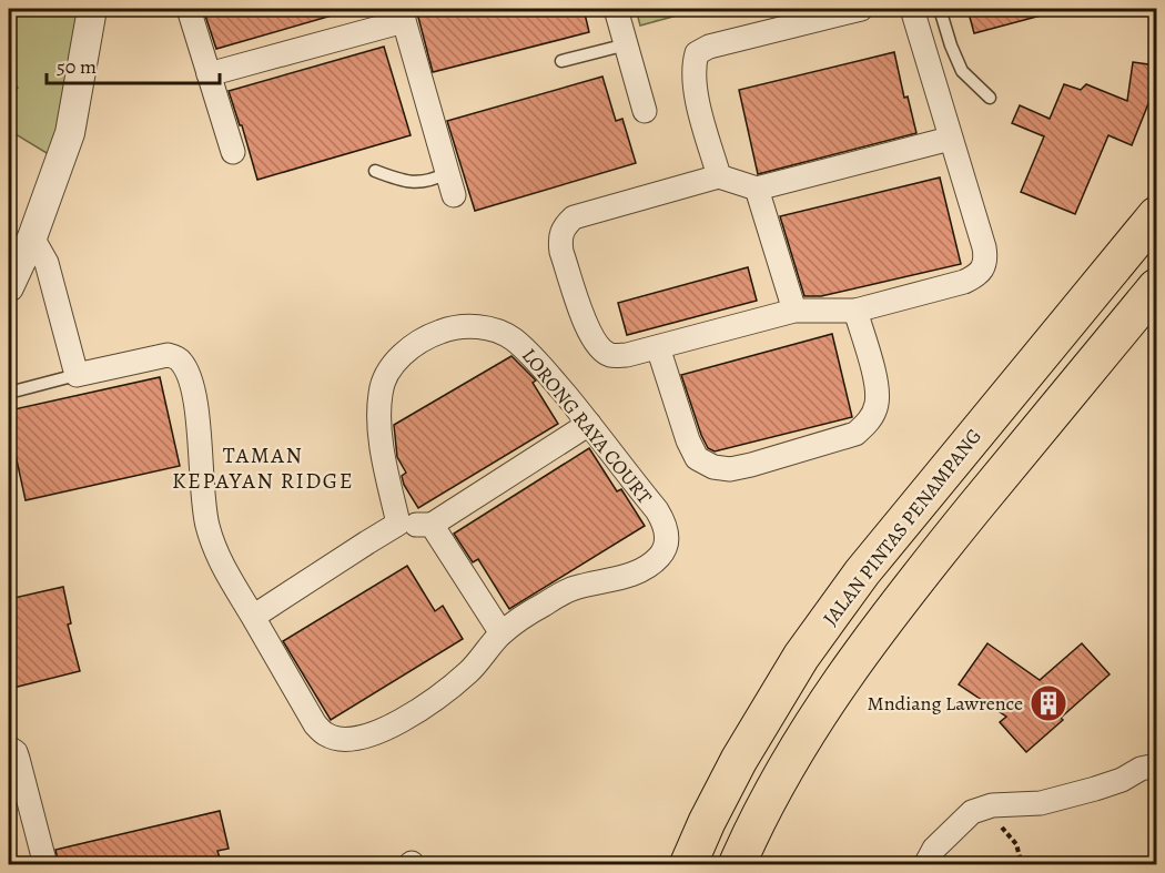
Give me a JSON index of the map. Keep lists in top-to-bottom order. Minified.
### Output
{"streets":{"main road":["JALAN PINTAS PENAMPANG"],"street":["LORONG RAYA COURT"]},"districts":["TAMAN KEPAYAN RIDGE"],"places":{"building":["Mndiang Lawrence"]},"scale_bar":"50 m"}
